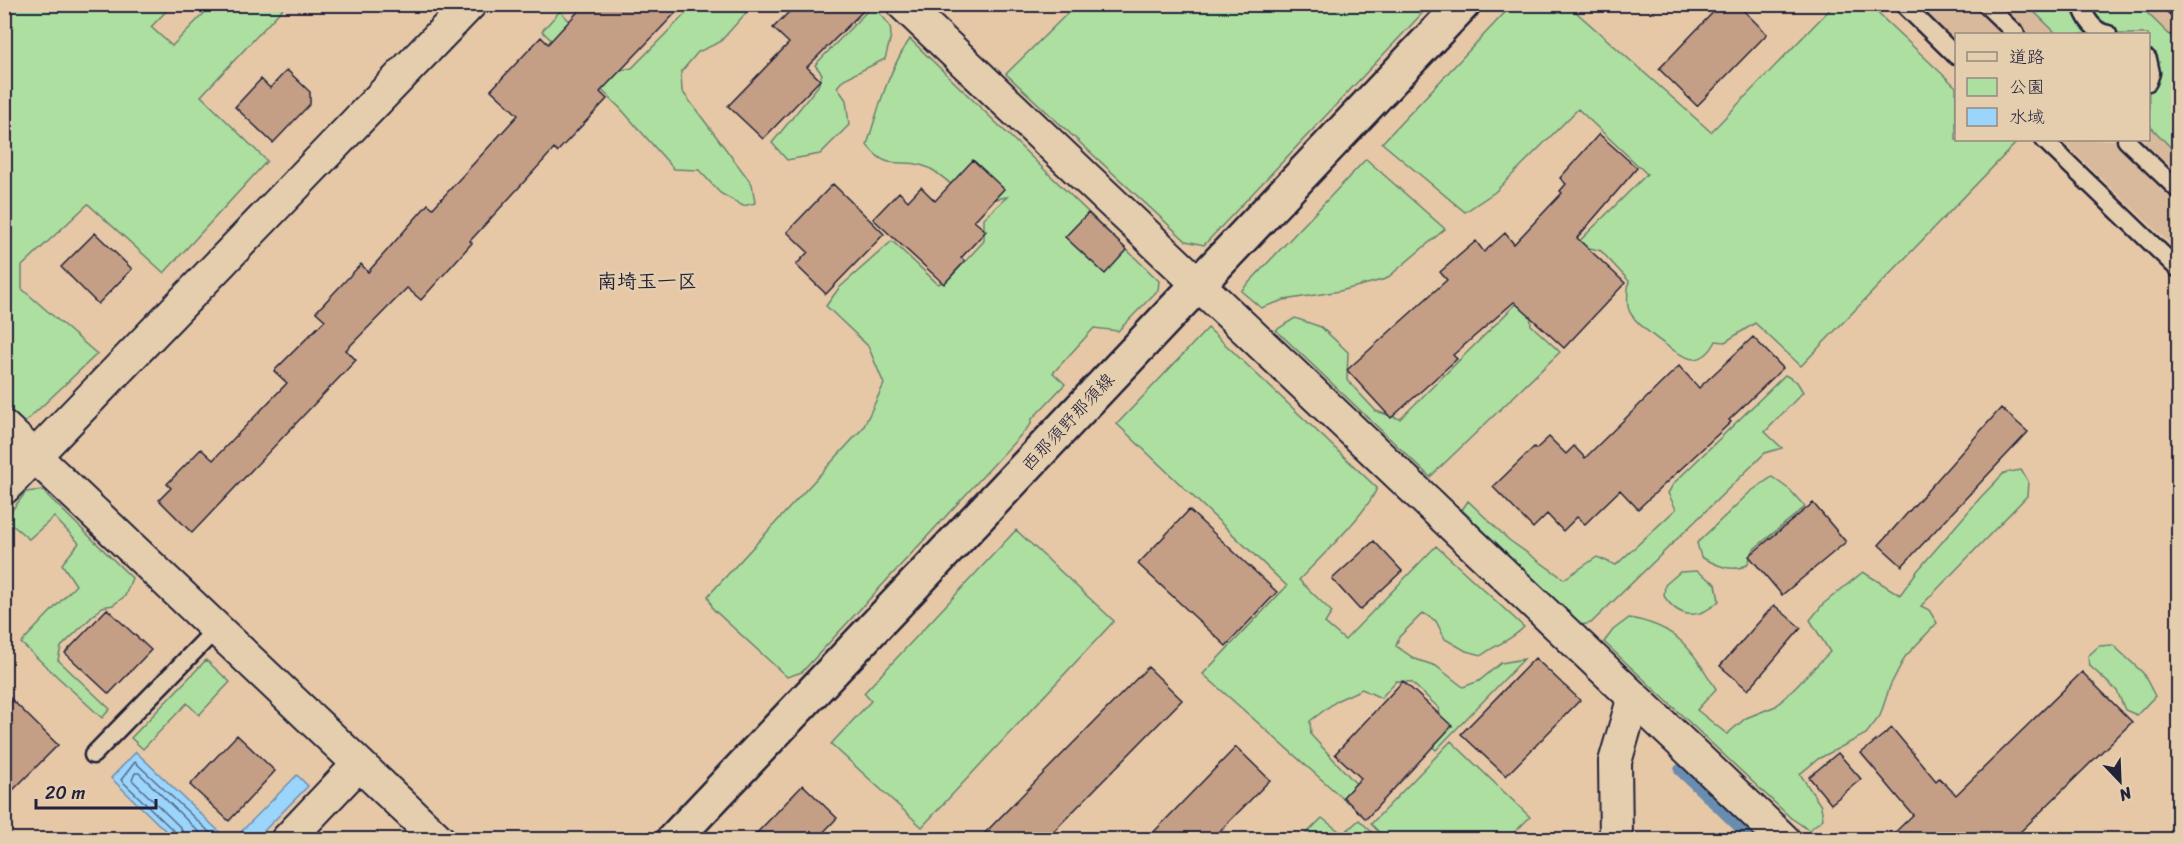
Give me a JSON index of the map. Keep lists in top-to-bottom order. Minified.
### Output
{"streets":{"main road":["西那須野那須線"]},"districts":["南埼玉一区"],"legend":["道路","公園","水域"],"scale_bar":"20 m","north":"bottom right"}
